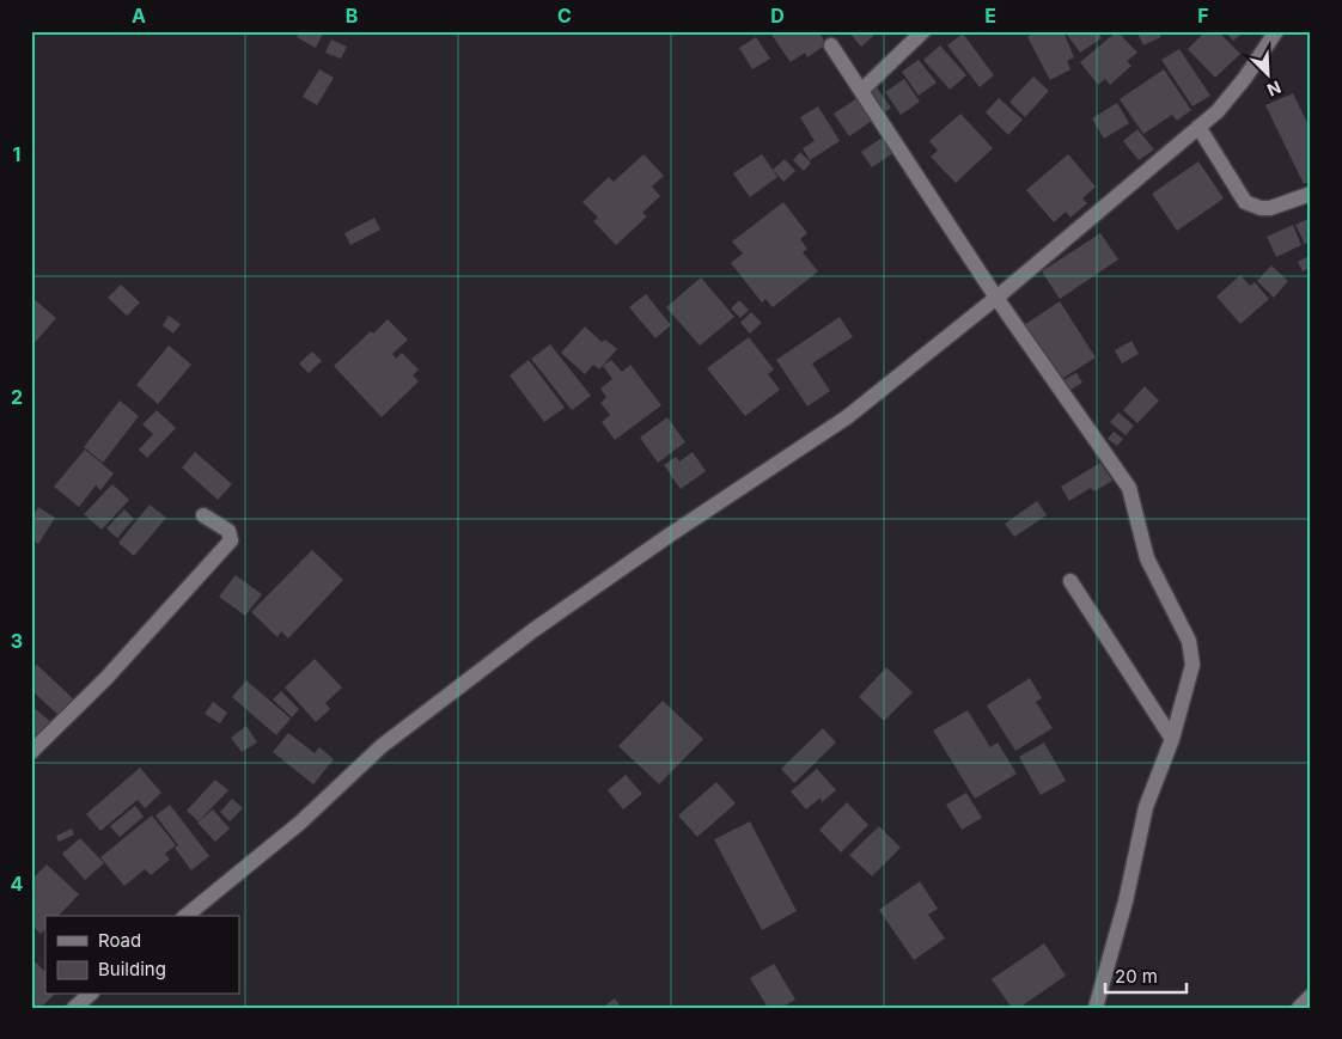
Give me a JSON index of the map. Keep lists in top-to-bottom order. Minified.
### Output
{"legend":["Road","Building"],"scale_bar":"20 m","north":"bottom right","grid":{"columns":["A","B","C","D","E","F"],"rows":["1","2","3","4"]}}
